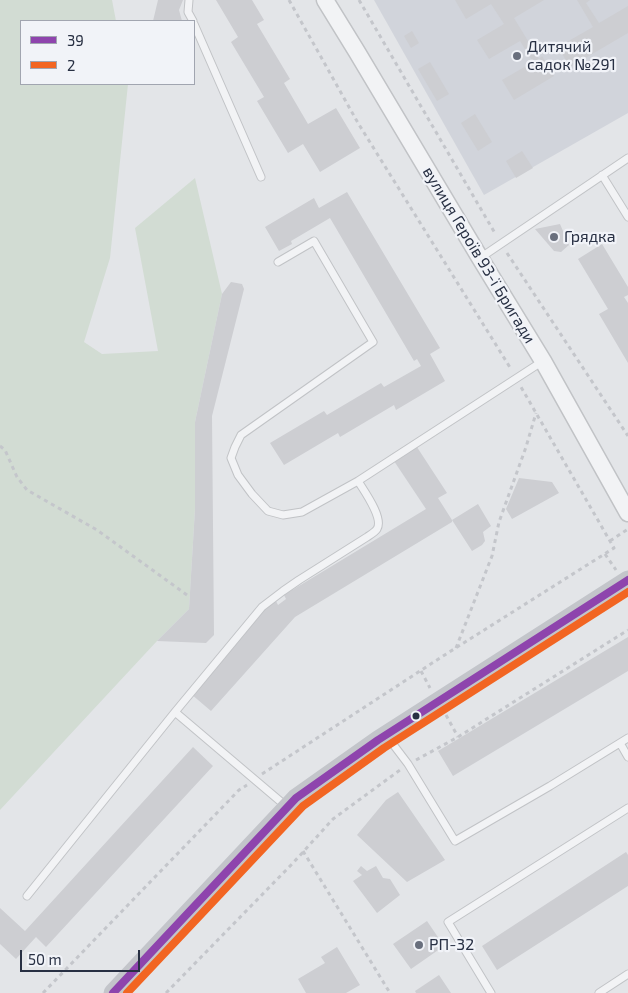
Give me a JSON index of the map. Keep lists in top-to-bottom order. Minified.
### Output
{"streets":{"street":["вулиця Героїв 93-ї Бригади"]},"places":["Дитячий садок №291","Грядка","РП-32"],"lines":["transit line 39","transit line 2"],"legend":["39","2"],"scale_bar":"50 m"}
